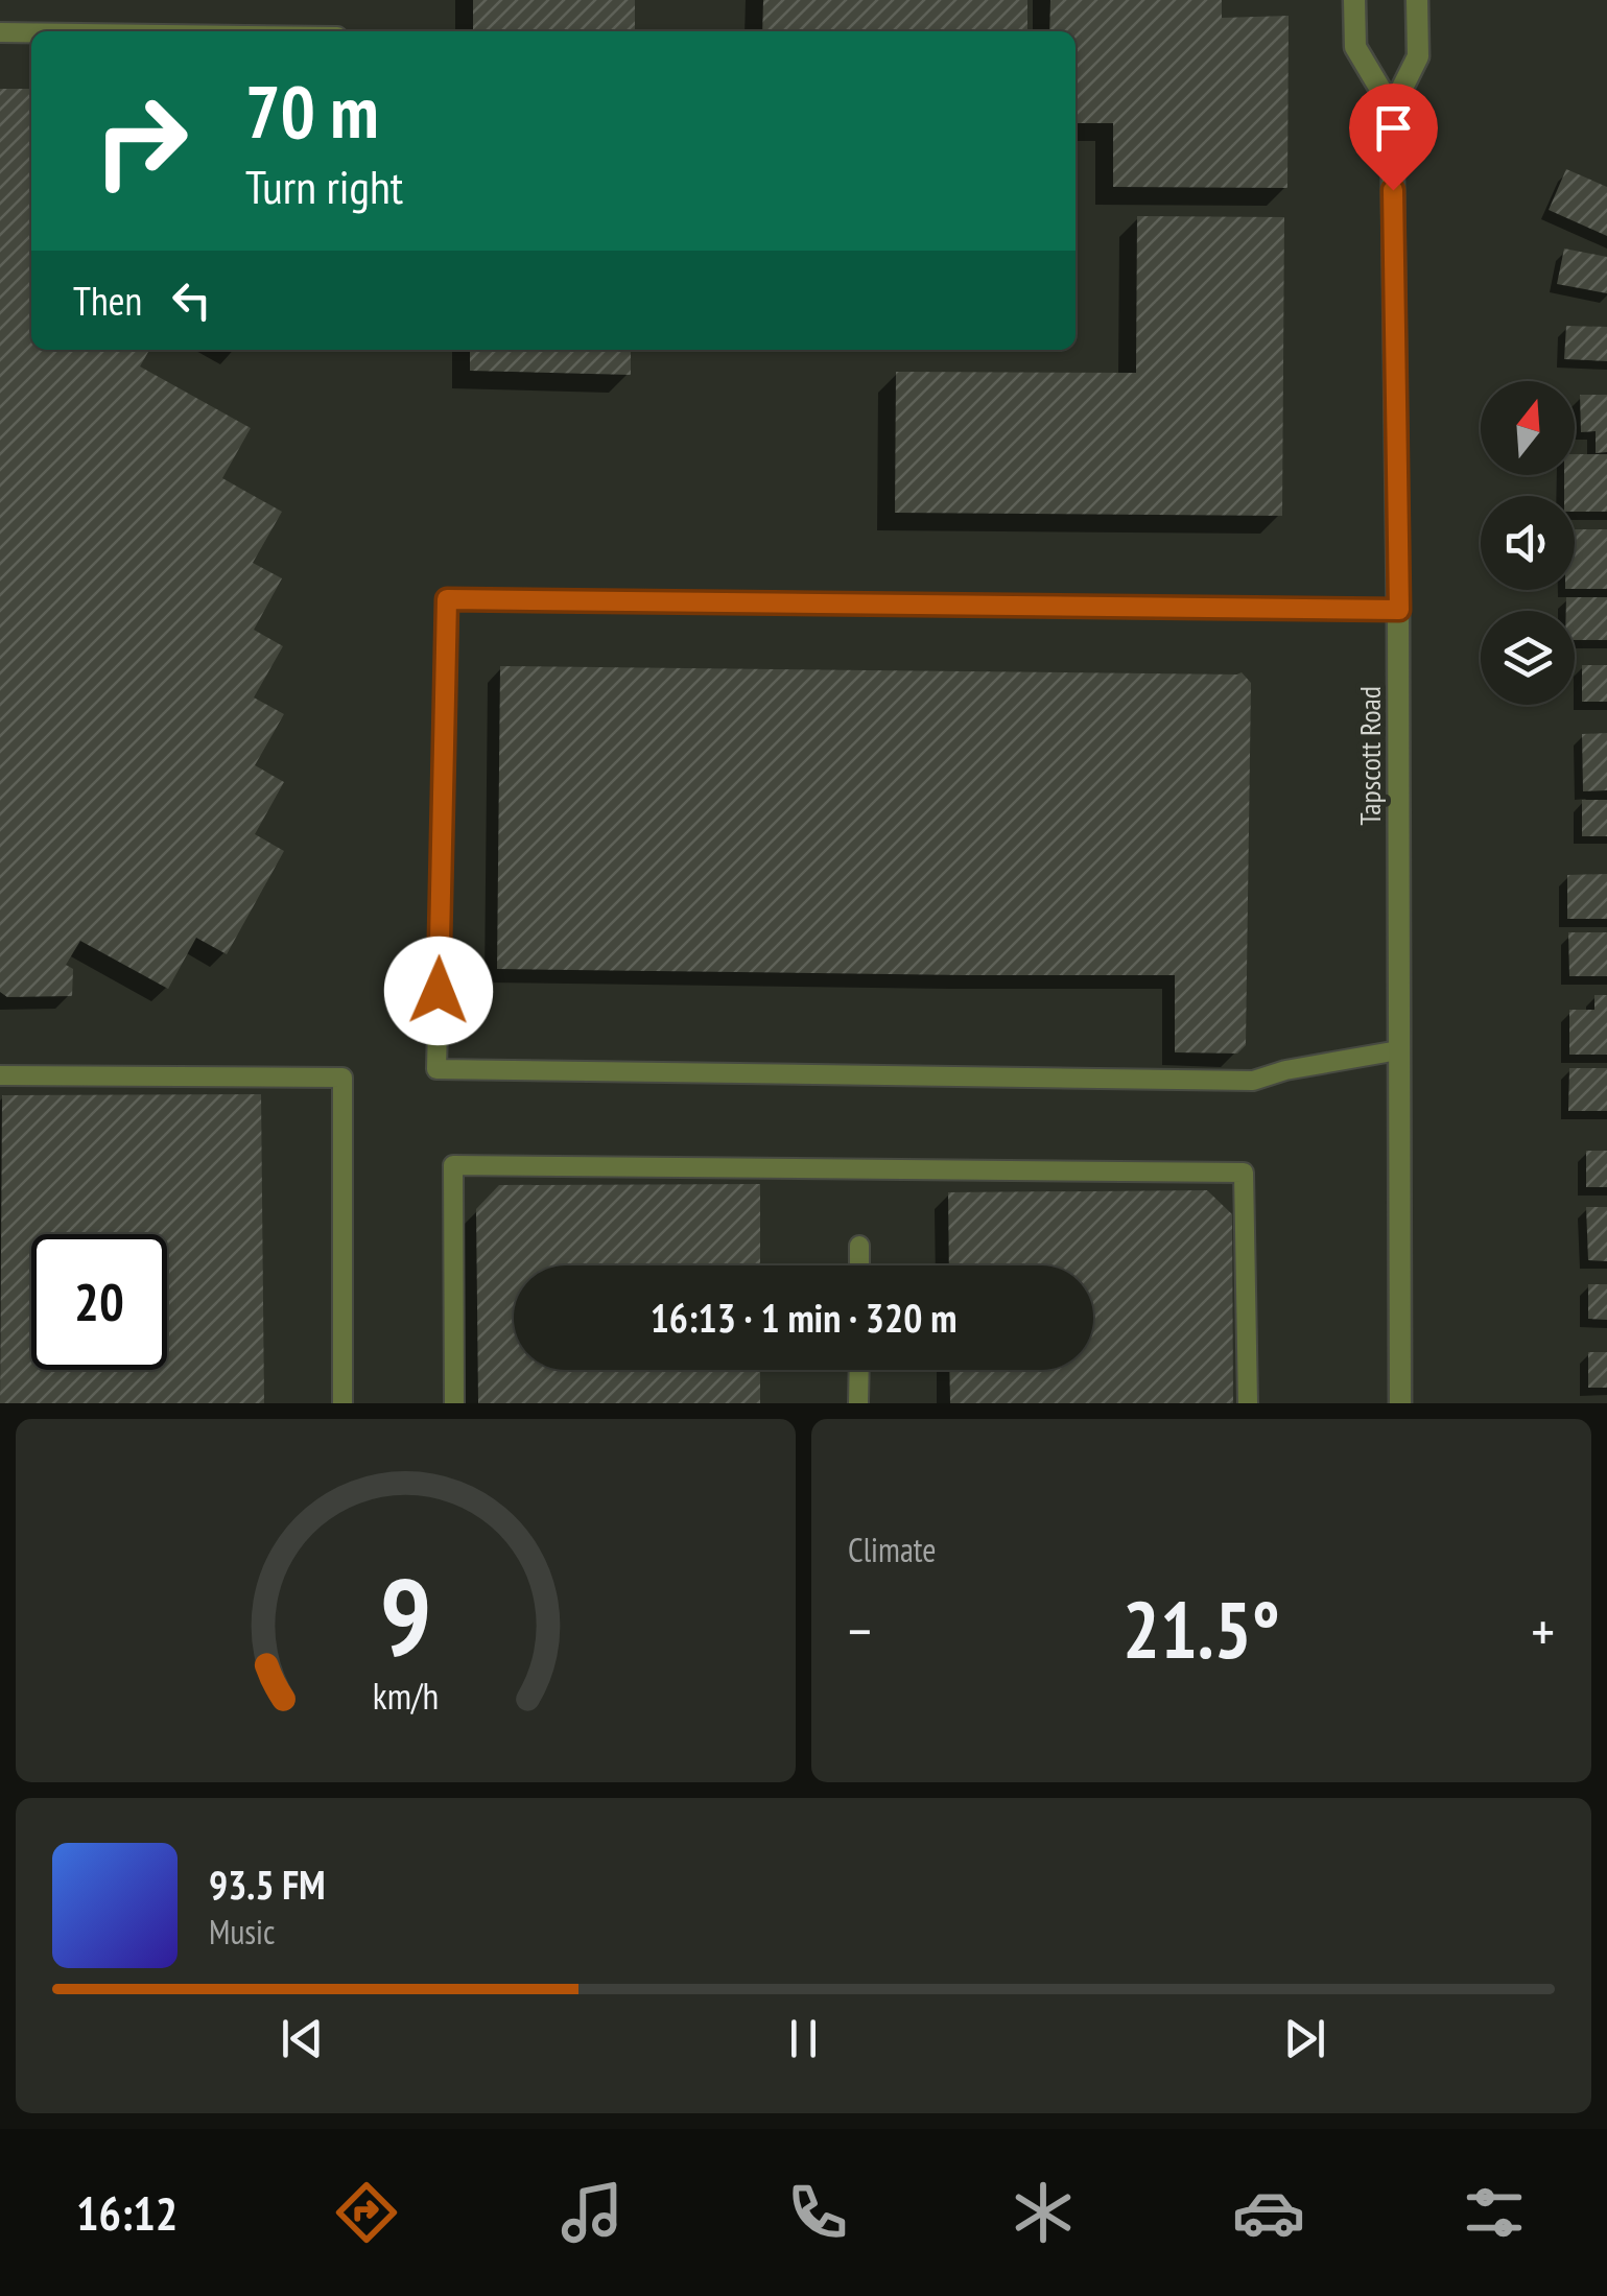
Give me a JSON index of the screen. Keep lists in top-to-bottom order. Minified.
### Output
{"streets":{"street":["Tapscott Road"]},"north":"top","page":{"turn":["70 m","Turn right"],"then":"Then","limit":"20","trip":"16:13 · 1 min · 320 m","tile":"Climate","heat":["−","21.5°","+"],"song":["93.5 FM","Music"],"tabs":"16:12","gauge":["9","km/h"]}}
